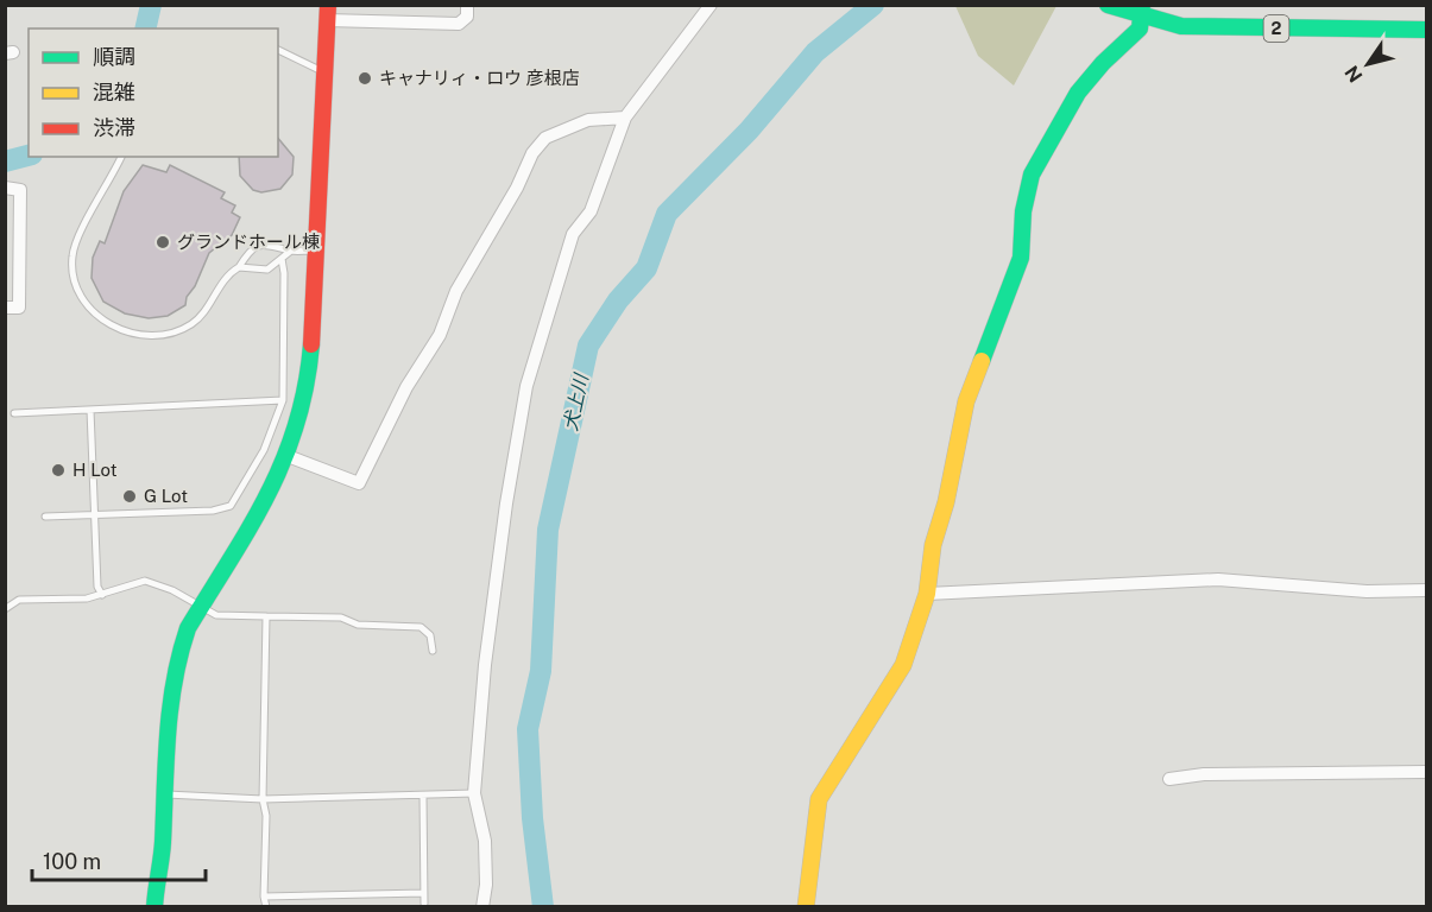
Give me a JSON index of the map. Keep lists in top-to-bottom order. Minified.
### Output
{"streets":{"street":["2"]},"water":["犬上川"],"places":["キャナリィ・ロウ 彦根店","グランドホール棟","H Lot","G Lot"],"legend":["順調","混雑","渋滞"],"scale_bar":"100 m","north":"bottom left"}
